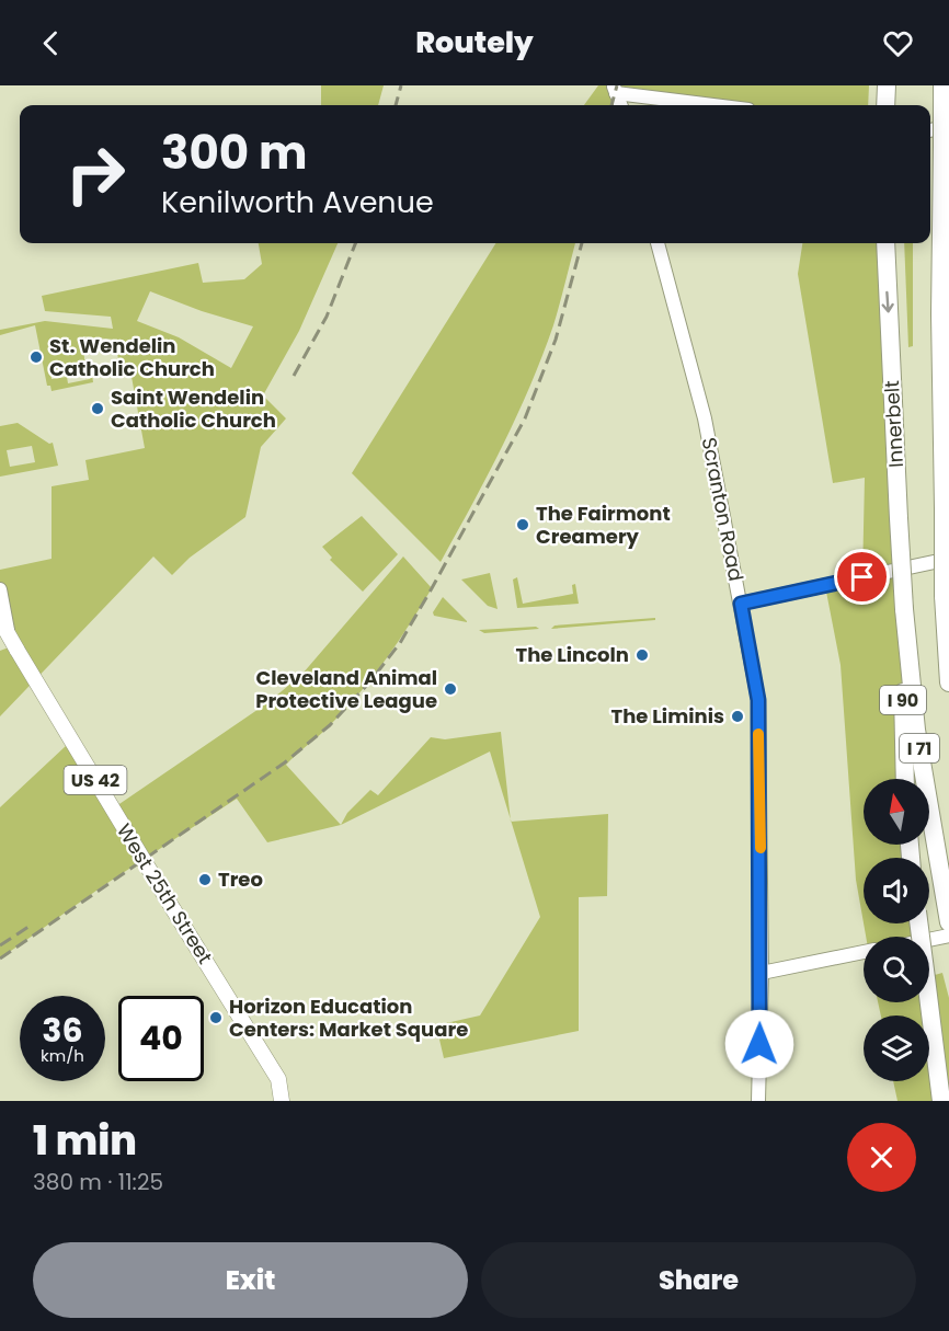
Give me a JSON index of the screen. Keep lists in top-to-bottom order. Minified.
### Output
{"streets":{"highway":["Innerbelt","I 90","I 71"],"main road":["US 42","West 25th Street"],"street":["Scranton Road"]},"crossings":[["Innerbelt","I 90"],["Innerbelt","I 71"],["I 90","I 71"]],"places":["St. Wendelin Catholic Church","Saint Wendelin Catholic Church","The Fairmont Creamery","The Lincoln","Cleveland Animal Protective League","The Liminis","Treo","Horizon Education Centers: Market Square"],"north":"top","page":{"header":"Routely","turn":["300 m","Kenilworth Avenue"],"speed":"36 km/h","limit":"40","heading":["1 min","380 m · 11:25"],"buttons":["Exit","Share"]}}
